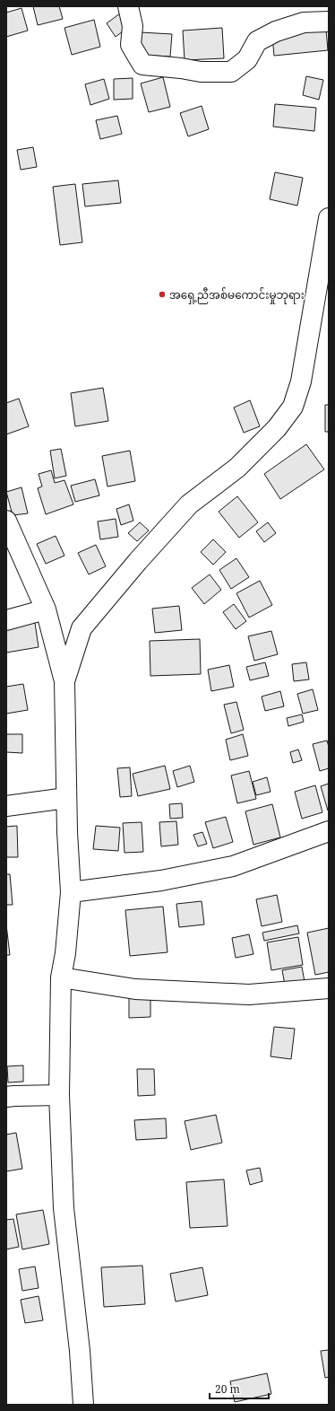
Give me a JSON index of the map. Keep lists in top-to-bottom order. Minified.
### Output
{"places":["အရှေ့ညီအစ်မကောင်းမှုဘုရား"],"scale_bar":"20 m"}
